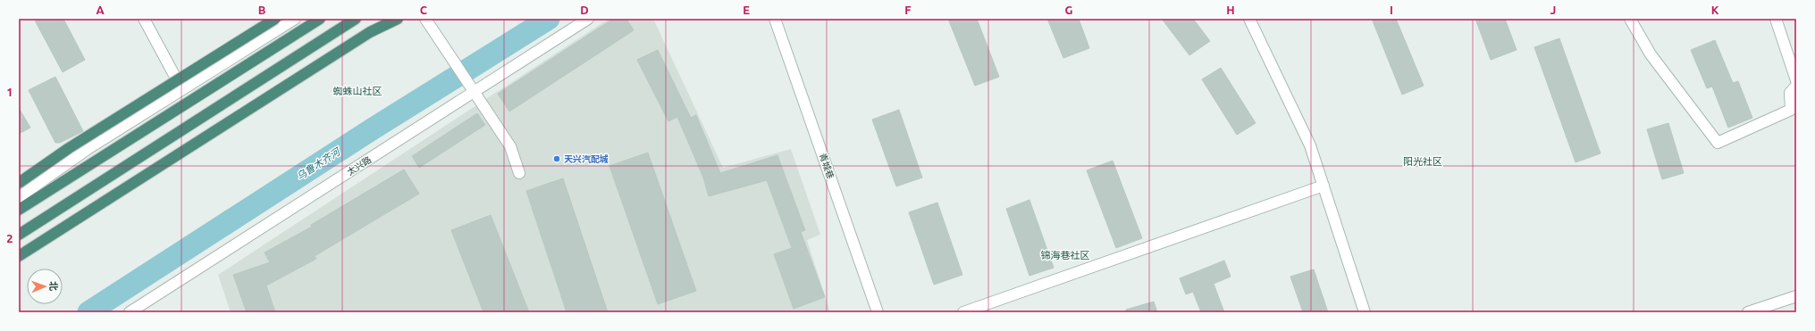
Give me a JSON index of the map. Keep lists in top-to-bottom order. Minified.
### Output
{"streets":{"street":["太兴路","青城巷"]},"districts":["蜘蛛山社区","阳光社区","锦海巷社区"],"water":["乌鲁木齐河"],"places":["天兴汽配城"],"north":"right","grid":{"columns":["A","B","C","D","E","F","G","H","I","J","K"],"rows":["1","2"]}}
